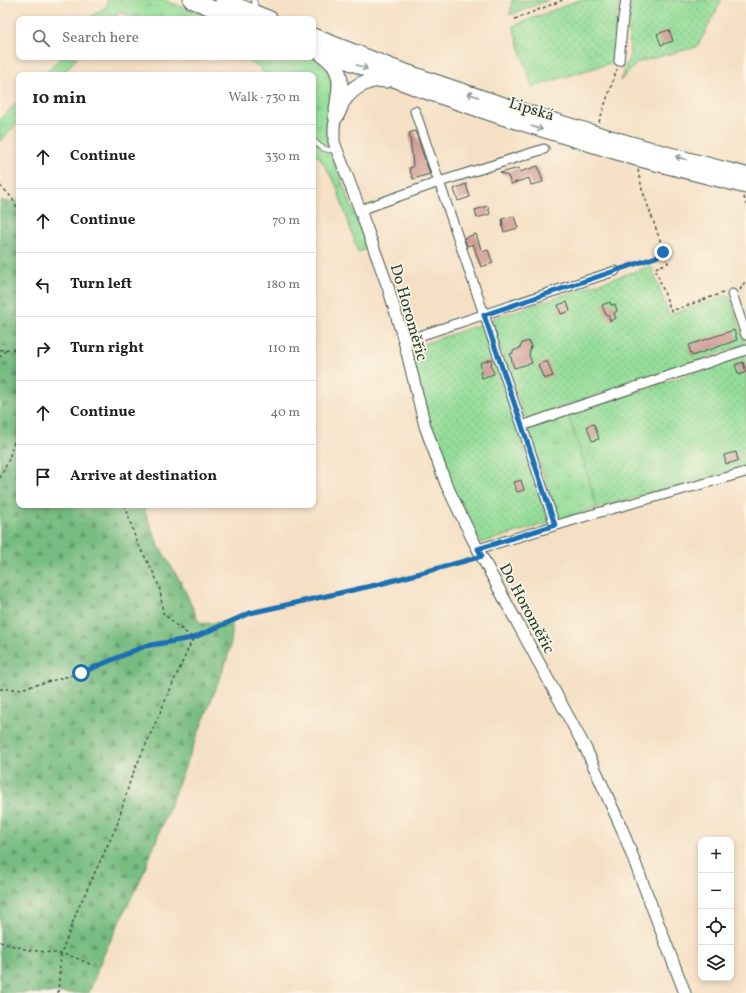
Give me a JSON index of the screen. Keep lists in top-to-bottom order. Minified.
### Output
{"streets":{"highway":["Lipská"],"street":["Do Horoměřic"]},"page":{"search":"Search here","heading":["10 min","Walk · 730 m"],"list":[["Continue","330 m"],["Continue","70 m"],["Turn left","180 m"],["Turn right","110 m"],["Continue","40 m"],"Arrive at destination"],"map_buttons":["+","−"]}}
